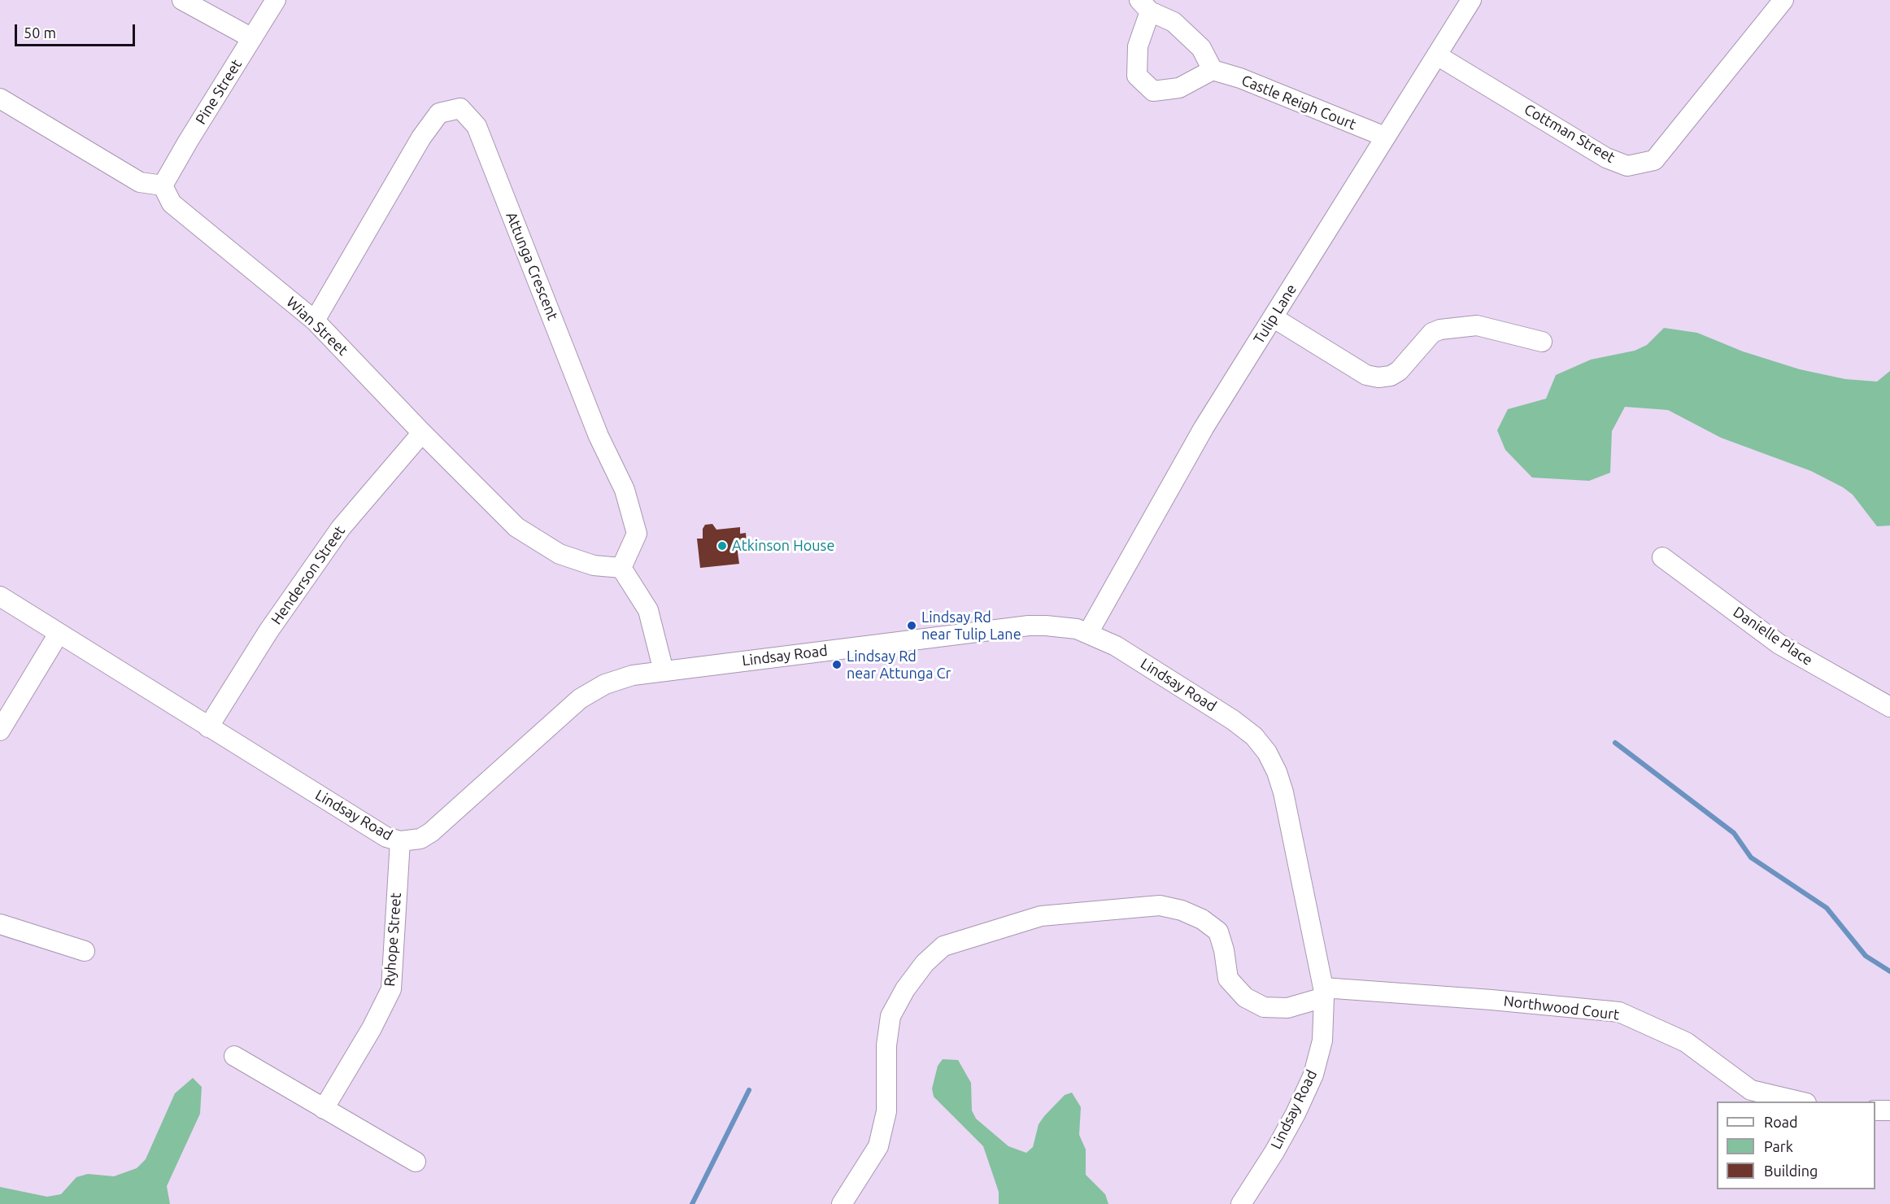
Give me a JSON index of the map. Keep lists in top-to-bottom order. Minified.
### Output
{"streets":{"street":["Pine Street","Castle Reigh Court","Cottman Street","Attunga Crescent","Tulip Lane","Wian Street","Henderson Street","Danielle Place","Lindsay Road","Ryhope Street","Northwood Court"]},"crossings":[["Pine Street","Wian Street"],["Castle Reigh Court","Tulip Lane"],["Cottman Street","Tulip Lane"],["Attunga Crescent","Wian Street"],["Tulip Lane","Lindsay Road"],["Wian Street","Henderson Street"],["Henderson Street","Lindsay Road"],["Lindsay Road","Ryhope Street"],["Lindsay Road","Northwood Court"]],"places":["Atkinson House","Lindsay Rd near Tulip Lane","Lindsay Rd near Attunga Cr"],"legend":["Road","Park","Building"],"scale_bar":"50 m"}
